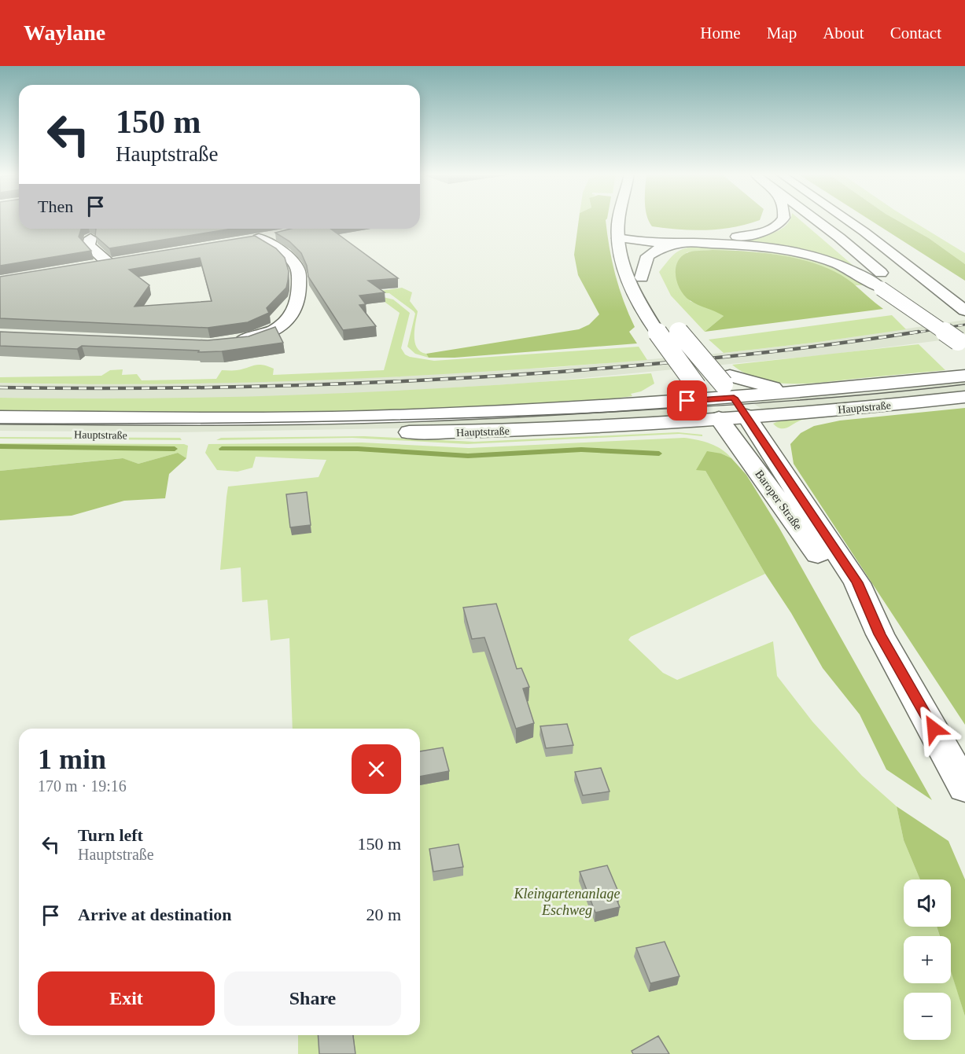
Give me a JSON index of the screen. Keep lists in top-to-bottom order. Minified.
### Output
{"streets":{"main road":["Hauptstraße","Baroper Straße"]},"crossings":[["Hauptstraße","Baroper Straße"]],"parks":["Kleingartenanlage Eschweg"],"page":{"header":"Waylane","nav":["Home","Map","About","Contact"],"turn":["150 m","Hauptstraße"],"then":"Then","heading":["1 min","170 m · 19:16"],"list":[{"name":"Turn left","note":"Hauptstraße","value":"150 m"},{"name":"Arrive at destination","value":"20 m"}],"map_buttons":["+","−"],"buttons":["Exit","Share"]}}
